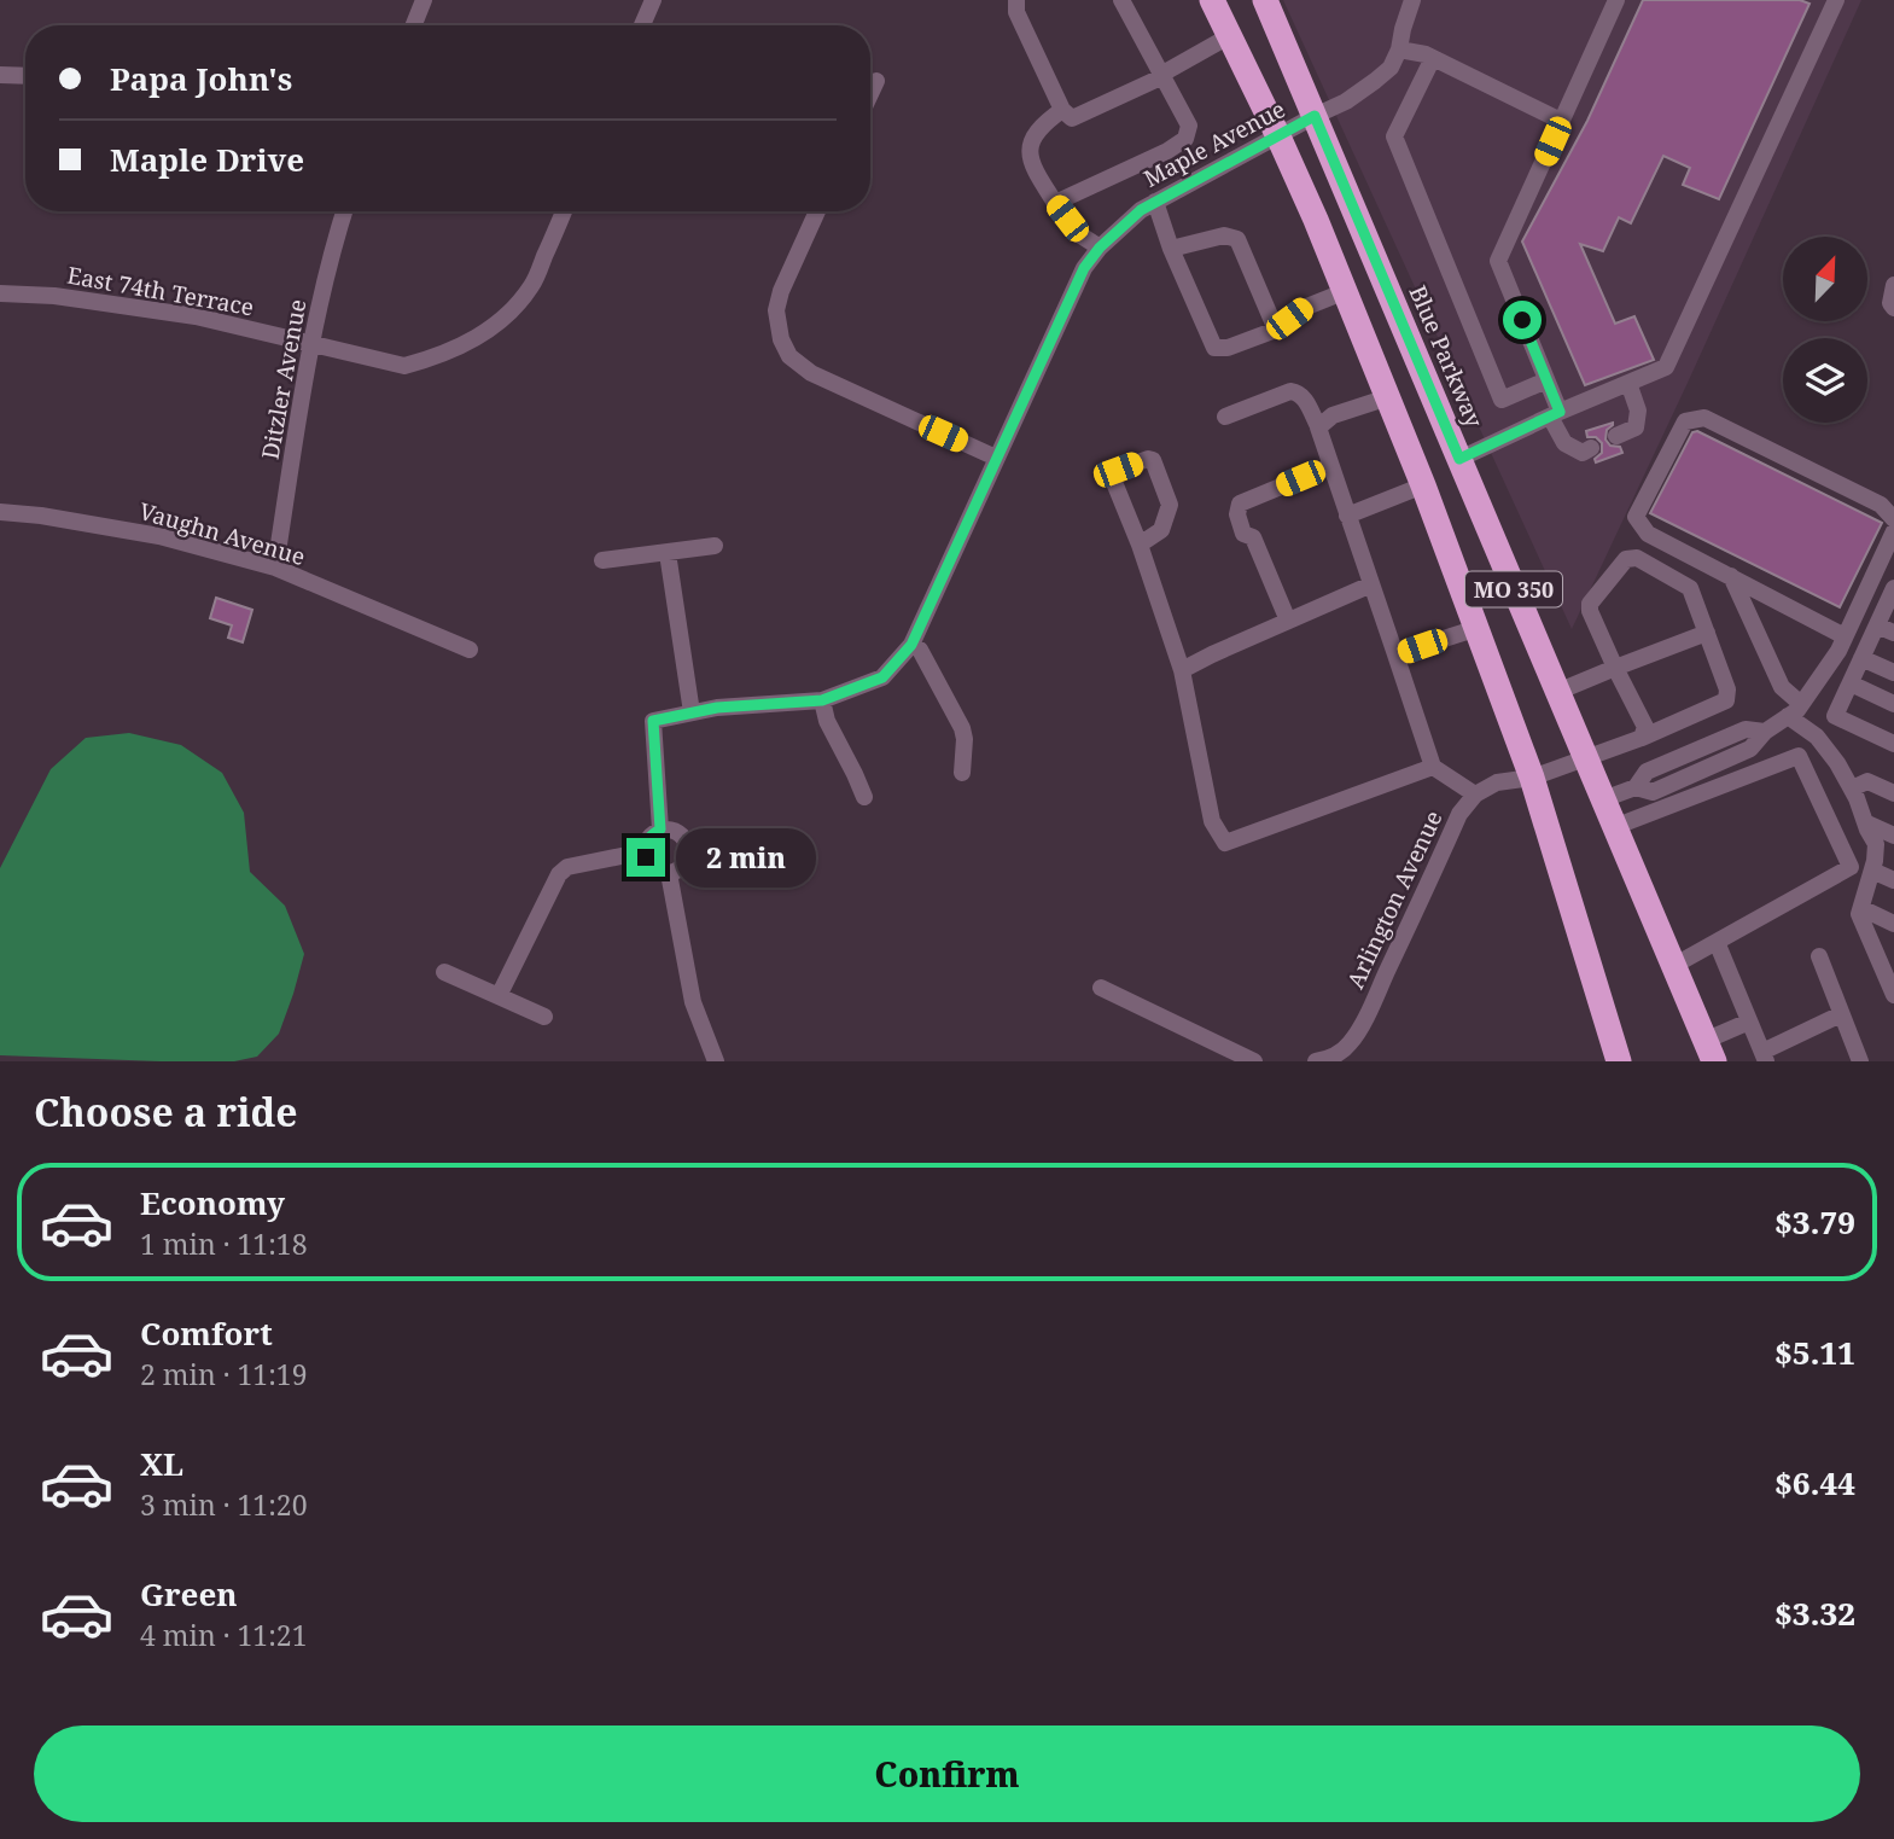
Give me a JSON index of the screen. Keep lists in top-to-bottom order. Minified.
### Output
{"streets":{"highway":["Blue Parkway","MO 350"],"street":["Maple Avenue","East 74th Terrace","Ditzler Avenue","Vaughn Avenue","Arlington Avenue"]},"crossings":[["Maple Avenue","Blue Parkway"],["Maple Avenue","MO 350"],["East 74th Terrace","Ditzler Avenue"],["Ditzler Avenue","Vaughn Avenue"]],"north":"top right","page":{"banner":["Papa John's","Maple Drive"],"bubble":"2 min","heading":"Choose a ride","list":[{"name":"Economy","note":"1 min · 11:18","value":"$3.79"},{"name":"Comfort","note":"2 min · 11:19","value":"$5.11"},{"name":"XL","note":"3 min · 11:20","value":"$6.44"},{"name":"Green","note":"4 min · 11:21","value":"$3.32"}],"buttons":"Confirm"}}
